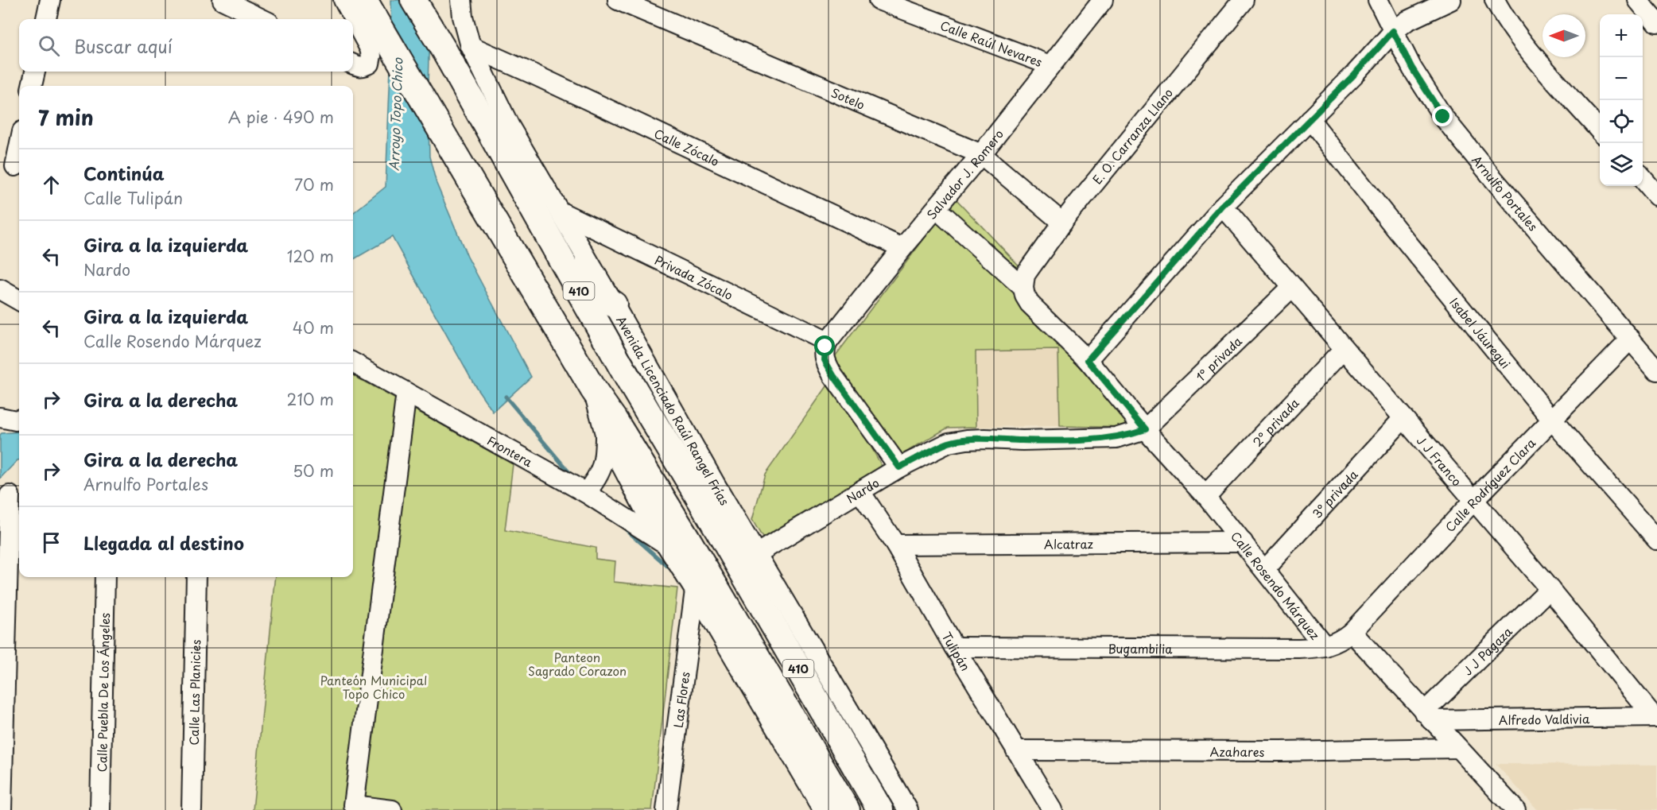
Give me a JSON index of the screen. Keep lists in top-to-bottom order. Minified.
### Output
{"streets":{"main road":["410"],"street":["Calle Raúl Nevares","Sotelo","E. O. Carranza Llano","Calle Zócalo","Salvador J. Romero","Arnulfo Portales","Privada Zócalo","Isabel Jáuregui","1° privada","Avenida Licenciado Raúl Rangel Frías","2° privada","Frontera","J J Franco","Calle Rodríguez Clara","Nardo","3° privada","Alcatraz","Calle Rosendo Márquez","Bugambilia","J J Pagaza","Tulipán","Calle Puebla De Los Ángeles","Calle Las Planicies","Las Flores","Alfredo Valdivia","Azahares"]},"crossings":[["Calle Raúl Nevares","Salvador J. Romero"],["Sotelo","E. O. Carranza Llano"],["Sotelo","Salvador J. Romero"],["E. O. Carranza Llano","Calle Rosendo Márquez"],["Calle Zócalo","Salvador J. Romero"],["Calle Zócalo","Avenida Licenciado Raúl Rangel Frías"],["Salvador J. Romero","Privada Zócalo"],["Arnulfo Portales","Calle Rodríguez Clara"],["Privada Zócalo","Avenida Licenciado Raúl Rangel Frías"],["410","Frontera"],["Isabel Jáuregui","Calle Rodríguez Clara"],["1° privada","J J Franco"],["1° privada","Nardo"],["1° privada","Calle Rosendo Márquez"],["Avenida Licenciado Raúl Rangel Frías","Nardo"],["2° privada","J J Franco"],["2° privada","Calle Rosendo Márquez"],["J J Franco","Calle Rodríguez Clara"],["J J Franco","3° privada"],["J J Franco","J J Pagaza"],["J J Franco","Alfredo Valdivia"],["Calle Rodríguez Clara","Calle Rosendo Márquez"],["Nardo","Calle Rosendo Márquez"],["Nardo","Tulipán"],["3° privada","Calle Rosendo Márquez"],["Alcatraz","Calle Rosendo Márquez"],["Alcatraz","Tulipán"],["Calle Rosendo Márquez","Bugambilia"],["Bugambilia","Tulipán"],["J J Pagaza","Alfredo Valdivia"],["Tulipán","Azahares"]],"water":["Arroyo Topo Chico"],"parks":["Panteon Sagrado Corazon","Panteón Municipal Topo Chico"],"north":"left","page":{"map_buttons":["+","−"],"search":"Buscar aquí","heading":["7 min","A pie · 490 m"],"list":[["Continúa","Calle Tulipán","70 m"],["Gira a la izquierda","Nardo","120 m"],["Gira a la izquierda","Calle Rosendo Márquez","40 m"],["Gira a la derecha","210 m"],["Gira a la derecha","Arnulfo Portales","50 m"],"Llegada al destino"]}}
